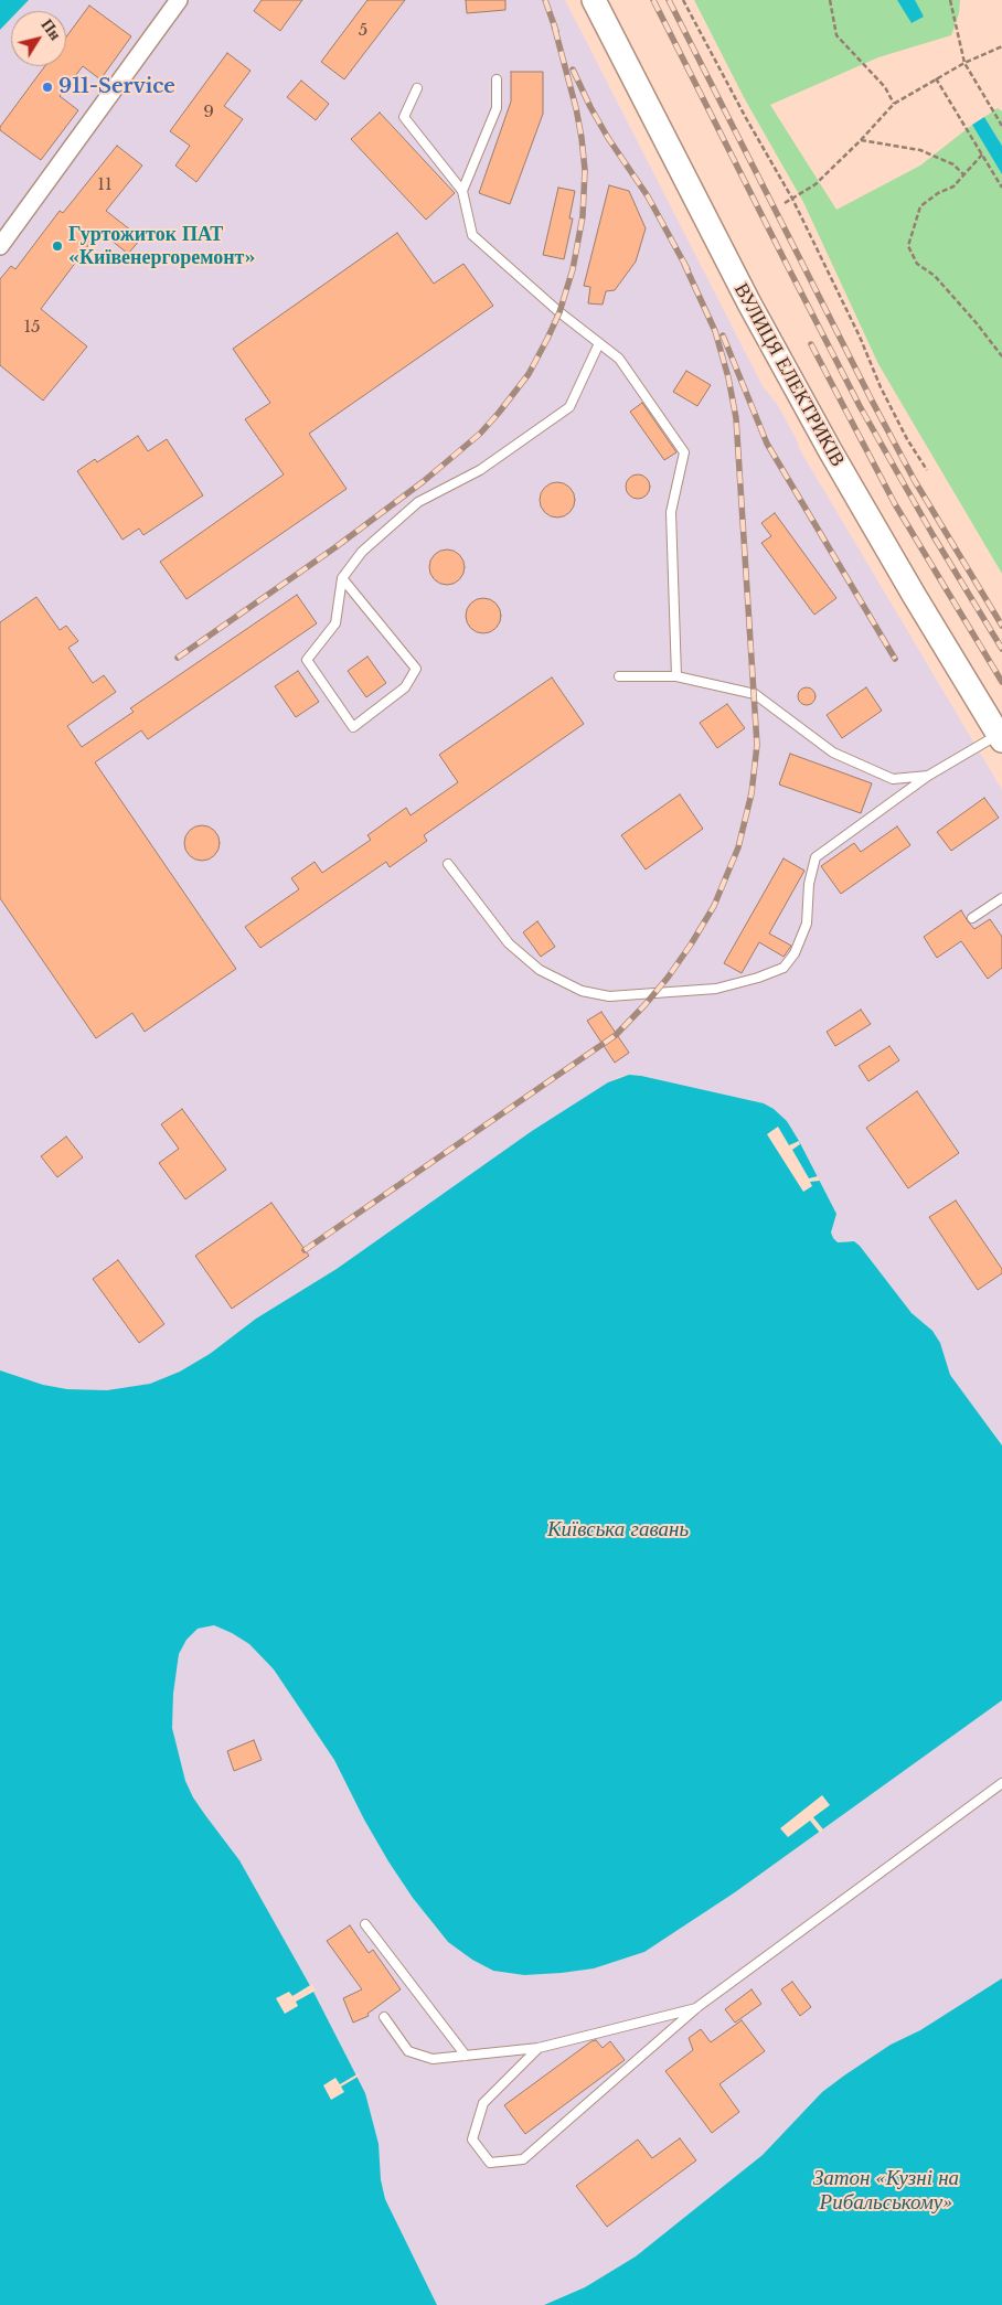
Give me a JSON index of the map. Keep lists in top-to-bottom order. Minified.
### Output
{"streets":{"street":["ВУЛИЦЯ ЕЛЕКТРИКІВ"]},"water":["Київська гавань","Затон «Кузні на Рибальському»"],"places":["911-Service","Гуртожиток ПАТ «Київенергоремонт»"],"house_numbers":["5","9","11","15"],"north":"top right"}
